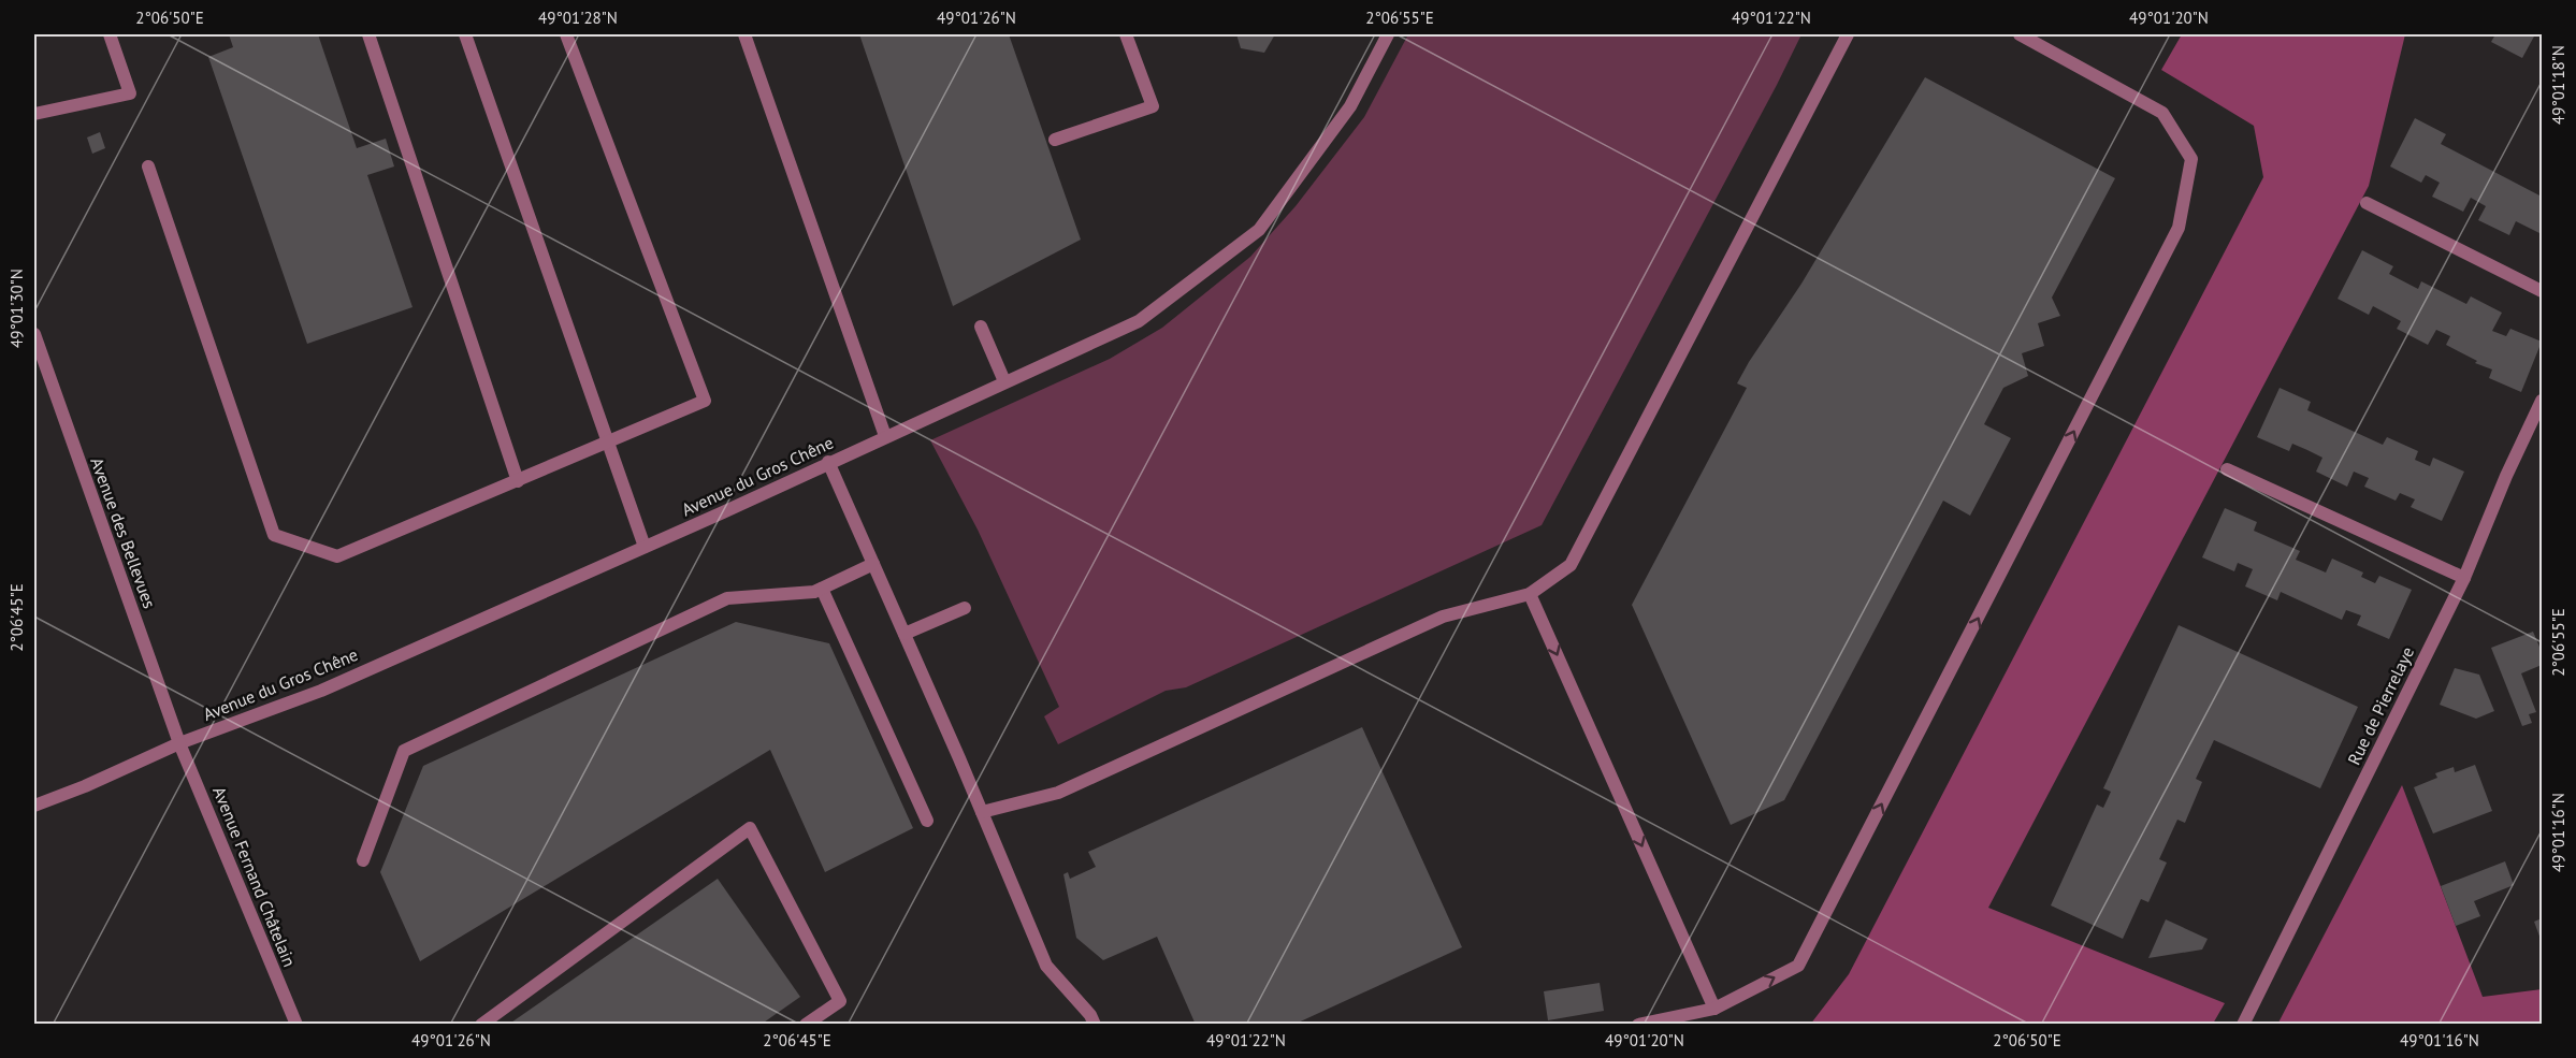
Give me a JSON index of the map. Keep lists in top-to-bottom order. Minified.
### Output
{"streets":{"street":["Avenue du Gros Chêne","Avenue des Bellevues","Rue de Pierrelaye","Avenue Fernand Châtelain"]},"crossings":[["Avenue du Gros Chêne","Avenue des Bellevues"],["Avenue du Gros Chêne","Avenue Fernand Châtelain"],["Avenue des Bellevues","Avenue Fernand Châtelain"]],"coordinates":["2°06'50\"E","49°01'28\"N","49°01'26\"N","2°06'55\"E","49°01'22\"N","49°01'20\"N","49°01'18\"N","49°01'30\"N","2°06'45\"E","49°01'16\"N"]}
